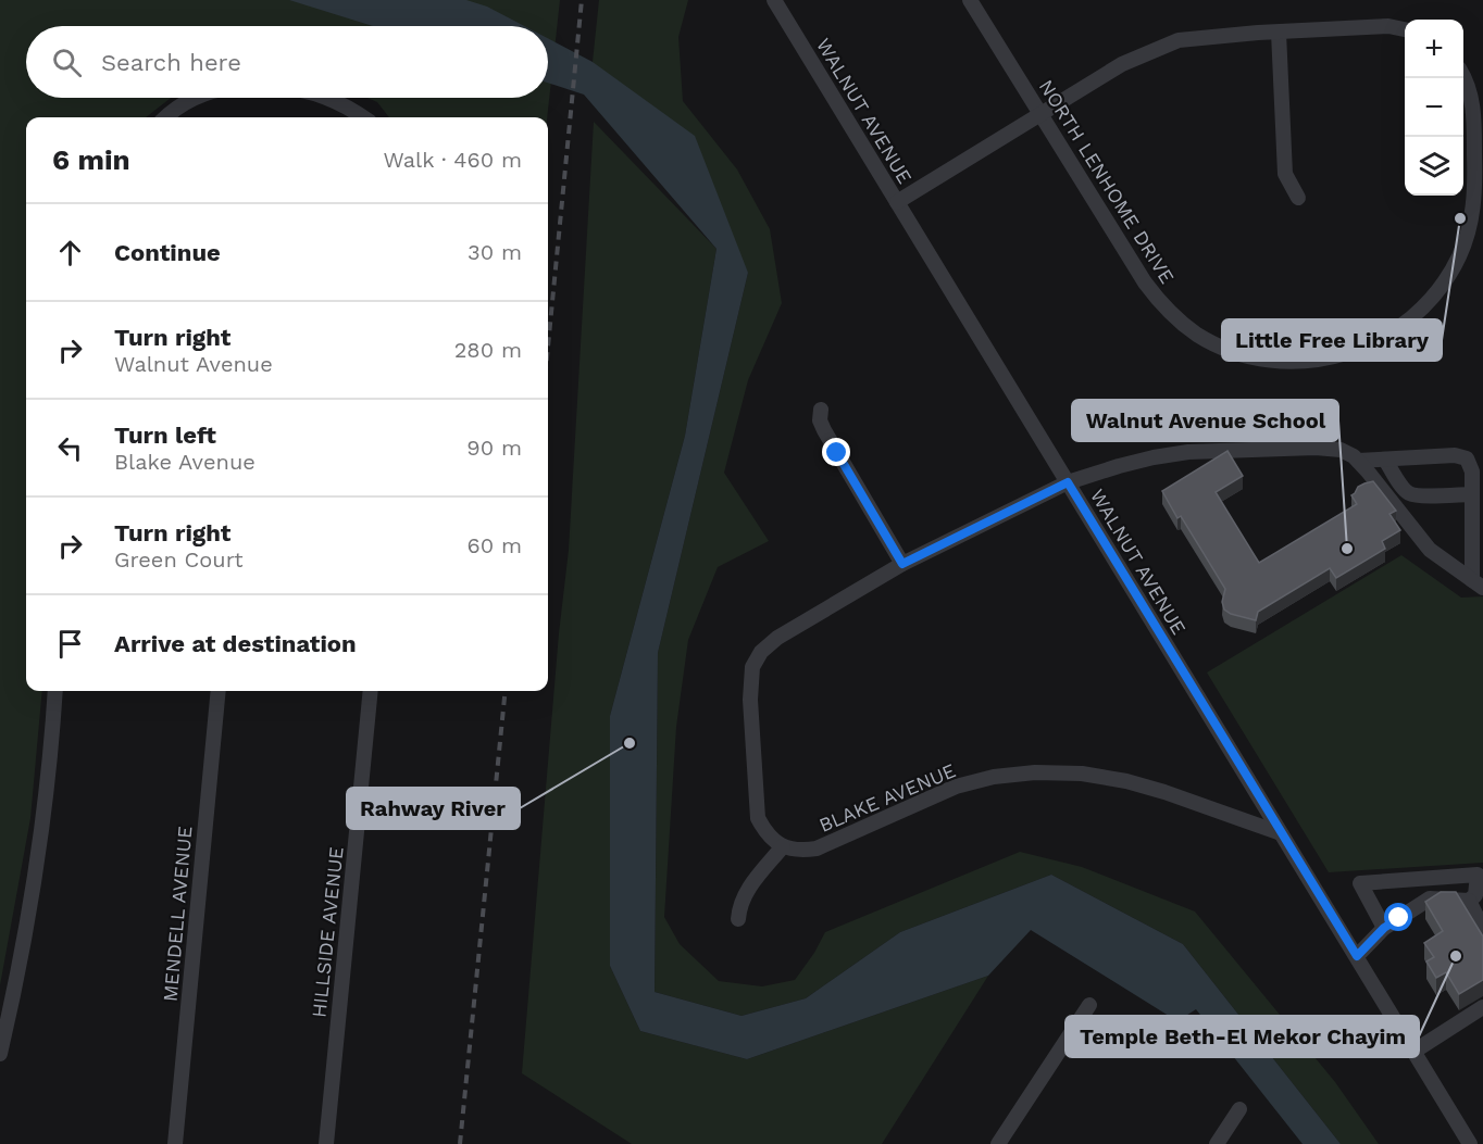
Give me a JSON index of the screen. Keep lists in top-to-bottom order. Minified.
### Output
{"streets":{"street":["WALNUT AVENUE","NORTH LENHOME DRIVE","BLAKE AVENUE","MENDELL AVENUE","HILLSIDE AVENUE"]},"crossings":[["WALNUT AVENUE","BLAKE AVENUE"]],"places":["Little Free Library","Walnut Avenue School","Rahway River","Temple Beth-El Mekor Chayim"],"page":{"map_buttons":["+","−"],"search":"Search here","heading":["6 min","Walk · 460 m"],"list":[["Continue","30 m"],["Turn right","Walnut Avenue","280 m"],["Turn left","Blake Avenue","90 m"],["Turn right","Green Court","60 m"],"Arrive at destination"]}}
